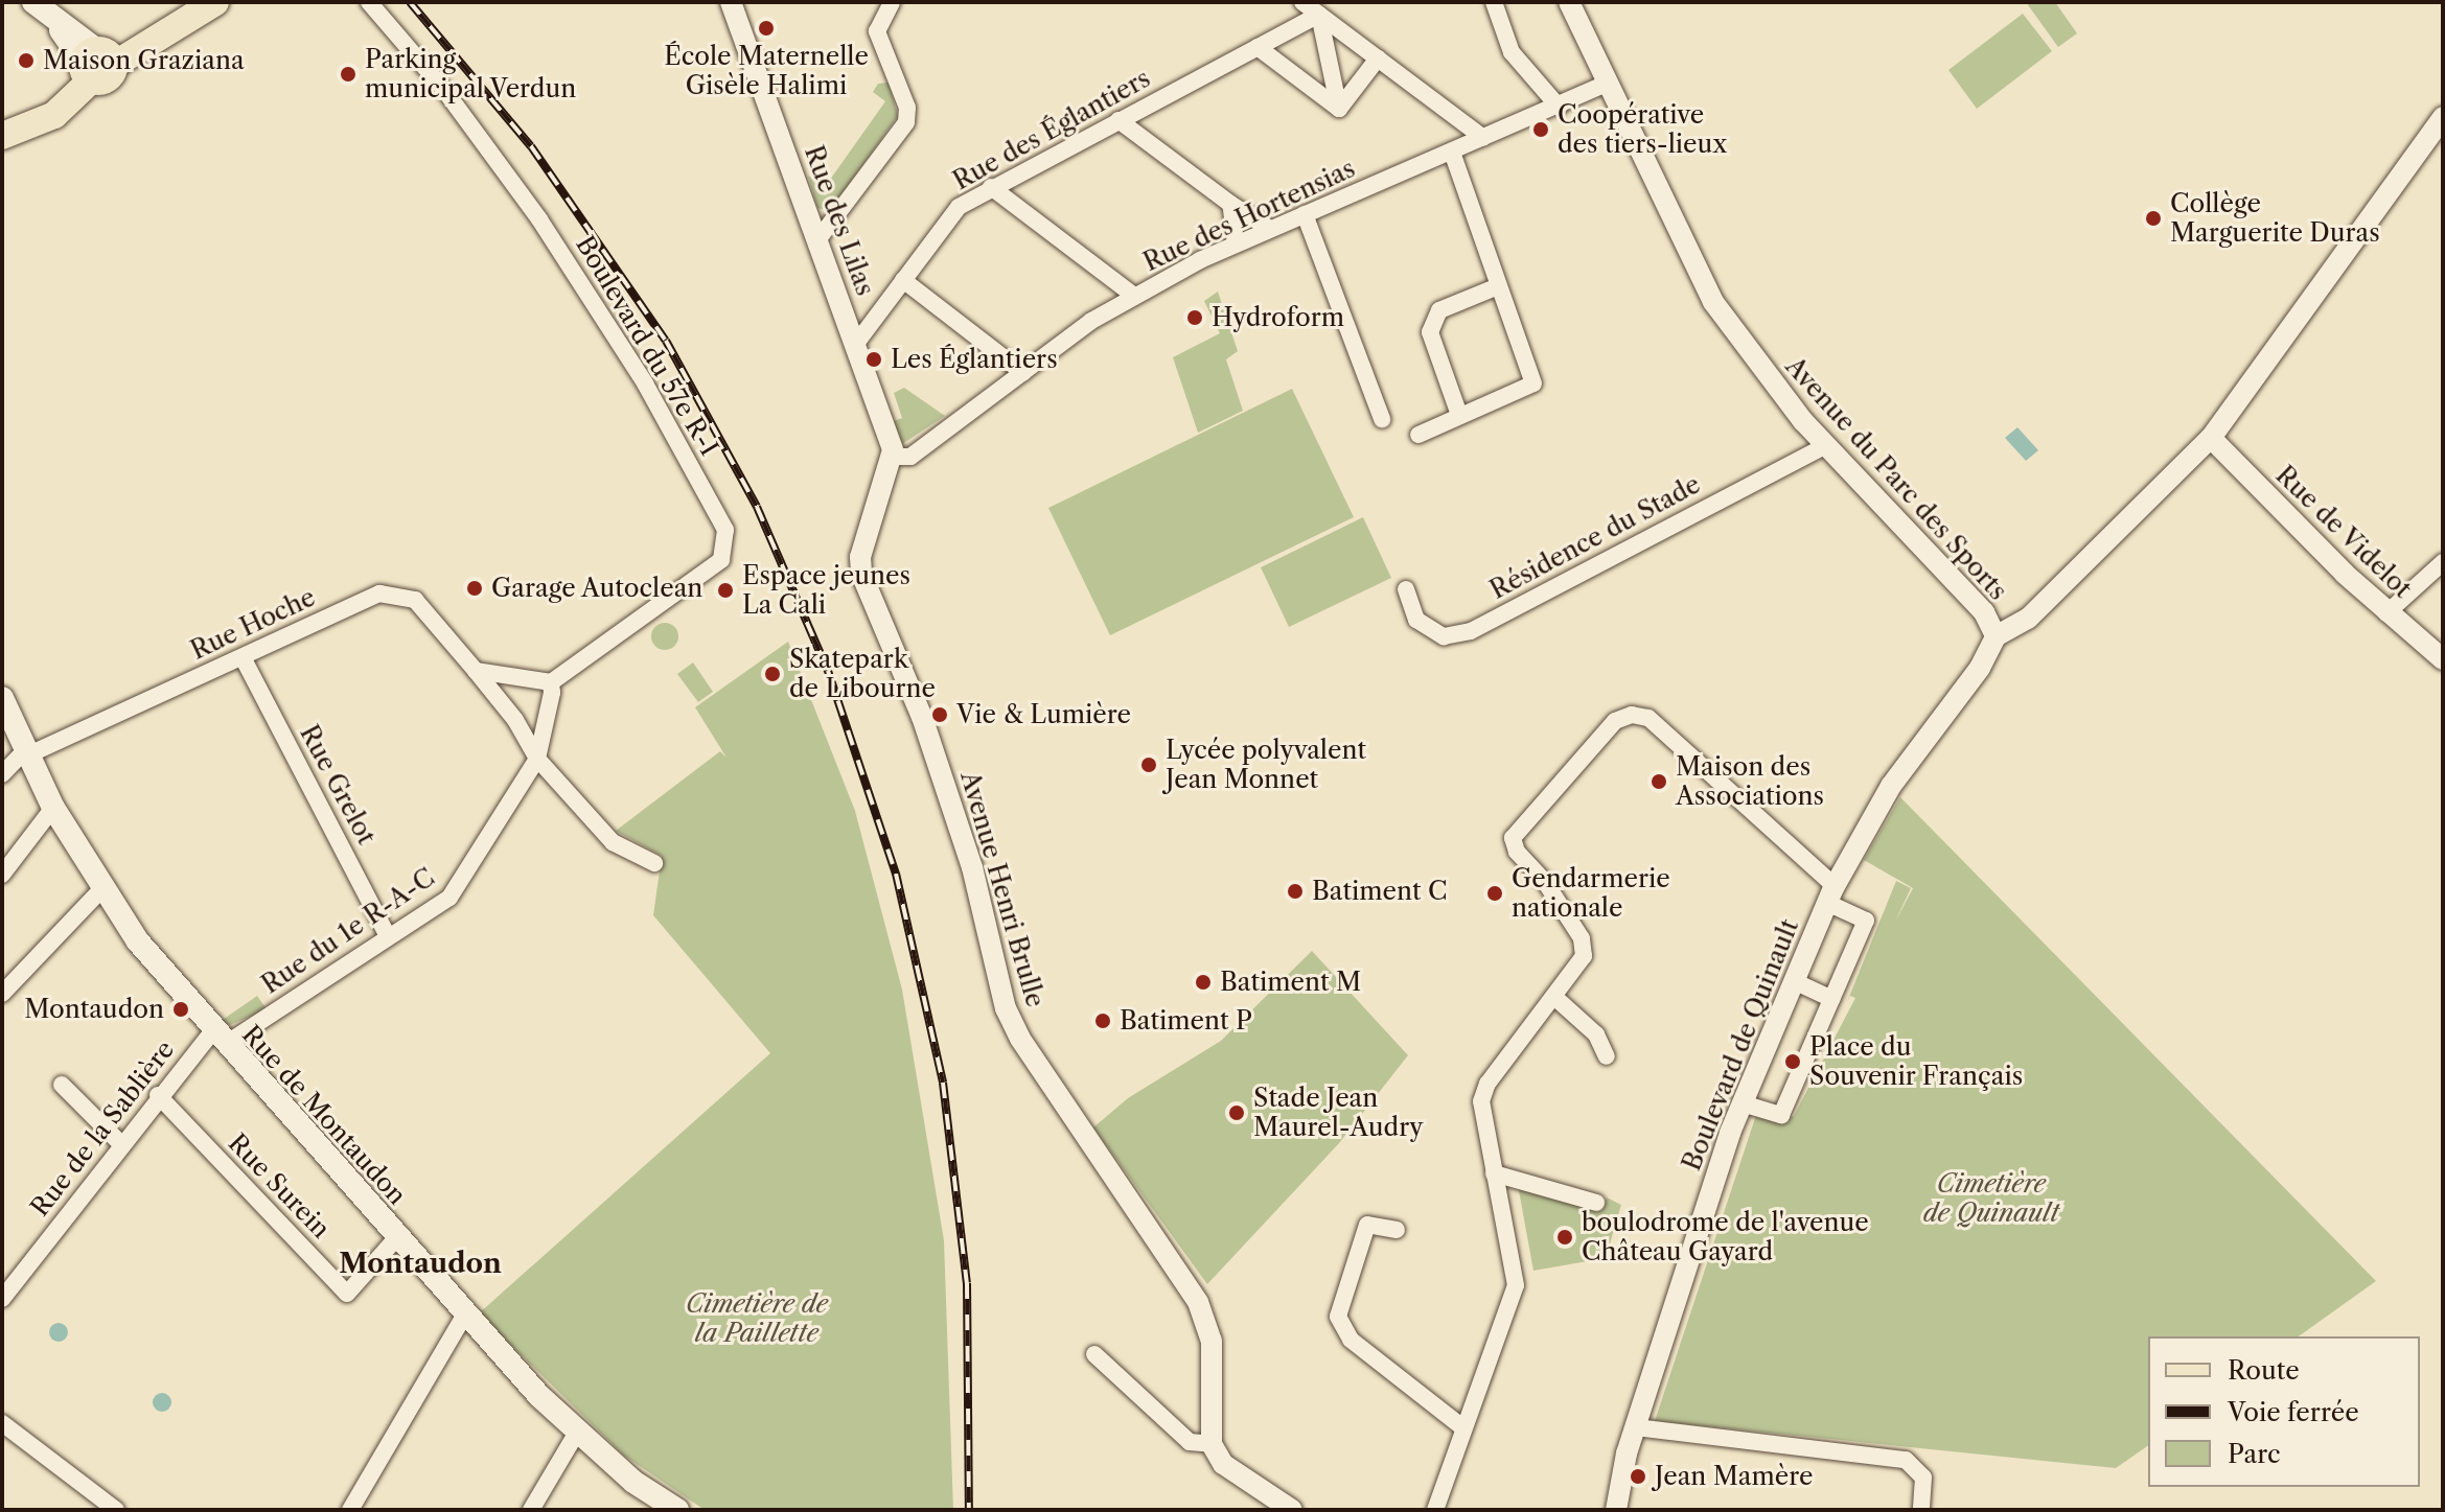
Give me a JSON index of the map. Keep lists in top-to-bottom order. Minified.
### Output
{"streets":{"main road":["Rue de Montaudon"],"street":["Rue des Églantiers","Rue des Hortensias","Rue des Lilas","Boulevard du 57e R-I","Avenue du Parc des Sports","Rue de Videlot","Résidence du Stade","Rue Hoche","Rue Grelot","Avenue Henri Brulle","Rue du 1e R-A-C","Boulevard de Quinault","Rue de la Sablière","Rue Surein"]},"crossings":[["Rue des Églantiers","Rue des Lilas"],["Rue des Hortensias","Rue des Lilas"],["Rue des Hortensias","Avenue du Parc des Sports"],["Rue des Hortensias","Avenue Henri Brulle"],["Rue des Lilas","Avenue Henri Brulle"],["Avenue du Parc des Sports","Résidence du Stade"],["Avenue du Parc des Sports","Boulevard de Quinault"],["Rue Hoche","Rue Grelot"],["Rue Hoche","Rue du 1e R-A-C"],["Rue Hoche","Rue de Montaudon"],["Rue Grelot","Rue du 1e R-A-C"],["Rue du 1e R-A-C","Rue de Montaudon"],["Rue du 1e R-A-C","Rue de la Sablière"],["Rue de Montaudon","Rue de la Sablière"],["Rue de Montaudon","Rue Surein"],["Rue de la Sablière","Rue Surein"]],"districts":["Montaudon"],"parks":["Cimetière de Quinault","Cimetière de la Paillette"],"places":["École Maternelle Gisèle Halimi","Maison Graziana","Parking municipal Verdun","Coopérative des tiers-lieux","Collège Marguerite Duras","Hydroform","Les Églantiers","Garage Autoclean","Espace jeunes La Cali","Skatepark de Libourne","Vie & Lumière","Lycée polyvalent Jean Monnet","Maison des Associations","Batiment C","Gendarmerie nationale","Batiment M","Montaudon","Batiment P","Place du Souvenir Français","Stade Jean Maurel-Audry","boulodrome de l'avenue Château Gayard","Jean Mamère"],"legend":["Route","Voie ferrée","Parc"]}
